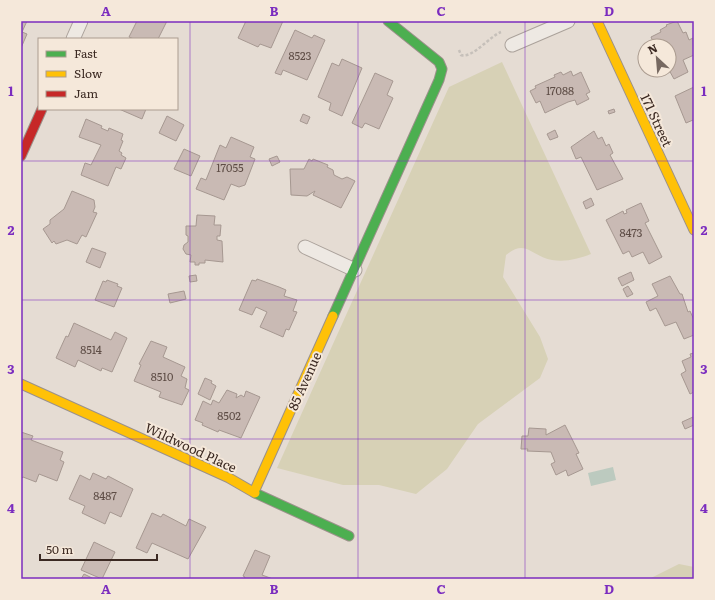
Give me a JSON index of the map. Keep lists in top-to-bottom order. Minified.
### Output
{"streets":{"street":["171 Street","85 Avenue","Wildwood Place"]},"crossings":[["85 Avenue","Wildwood Place"]],"house_numbers":["8523","17088","17055","8473","8514","8510","8502","8487"],"legend":["Fast","Slow","Jam"],"scale_bar":"50 m","north":"top left","grid":{"columns":["A","B","C","D"],"rows":["1","2","3","4"]}}
